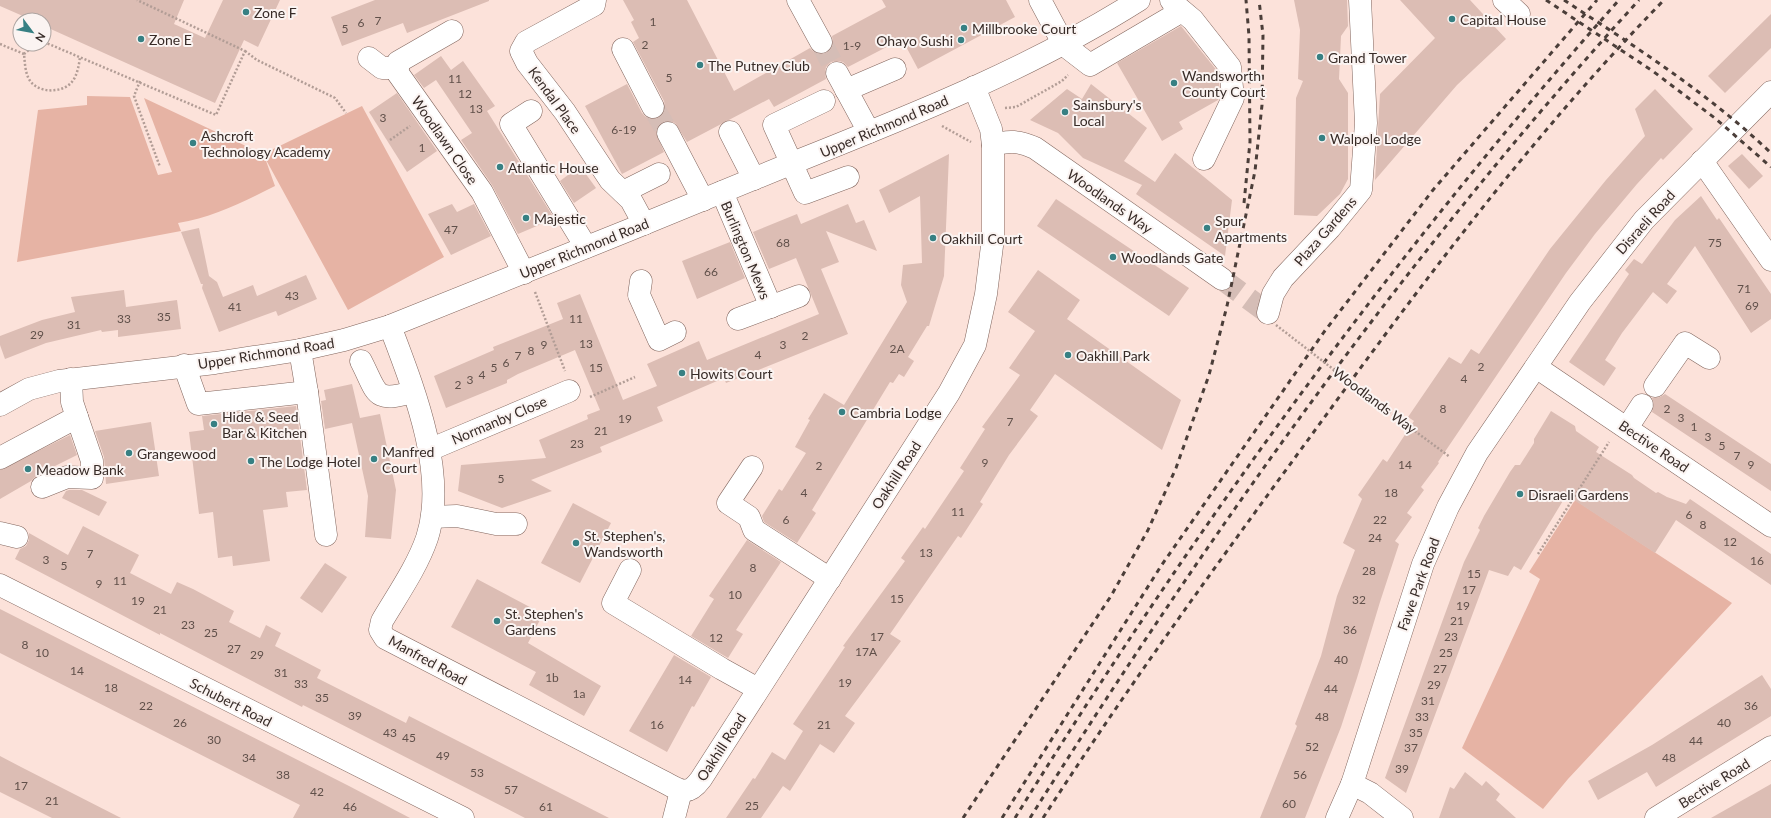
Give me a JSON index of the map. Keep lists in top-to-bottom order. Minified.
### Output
{"streets":{"main road":["Kendal Place","Upper Richmond Road","Woodlawn Close","Woodlands Way","Disraeli Road","Plaza Gardens","Burlington Mews","Normanby Close","Bective Road","Oakhill Road","Fawe Park Road","Manfred Road","Schubert Road"]},"crossings":[["Kendal Place","Upper Richmond Road"],["Upper Richmond Road","Woodlawn Close"],["Upper Richmond Road","Burlington Mews"],["Upper Richmond Road","Oakhill Road"],["Upper Richmond Road","Manfred Road"],["Woodlands Way","Plaza Gardens"],["Woodlands Way","Oakhill Road"],["Disraeli Road","Bective Road"],["Disraeli Road","Fawe Park Road"],["Normanby Close","Manfred Road"],["Bective Road","Fawe Park Road"],["Oakhill Road","Manfred Road"]],"places":["Zone F","Capital House","Millbrooke Court","Zone E","Ohayo Sushi","Grand Tower","The Putney Club","Wandsworth County Court","Sainsbury's Local","Walpole Lodge","Ashcroft Technology Academy","Atlantic House","Majestic","Spur Apartments","Oakhill Court","Woodlands Gate","Oakhill Park","Howits Court","Cambria Lodge","Hide & Seed Bar & Kitchen","Grangewood","Manfred Court","The Lodge Hotel","Meadow Bank","Disraeli Gardens","St. Stephen's, Wandsworth","St. Stephen's Gardens"],"house_numbers":["7","1","6","5","2","1-9","5","11","12","13","3","6-19","1","47","68","75","66","71","43","69","41","35","33","11","31","29","2","13","9","3","2A","8","4","7","6","2","5","15","4","4","3","2","8","2","3","19","7","1","21","3","23","5","7","9","14","9","2","5","4","18","11","6","6","22","8","24","12","13","7","3","16","5","8","28","15","11","9","17","10","15","32","19","19","21","21","23","36","25","17","23","12","8","27","17A","10","25","29","40","27","14","31","1b","14","19","33","29","18","44","1a","35","31","22","36","39","48","33","26","40","16","21","43","35","45","30","44","52","37","49","34","48","39","53","38","56","17","57","42","21","60","25","46","61"],"north":"bottom right"}
